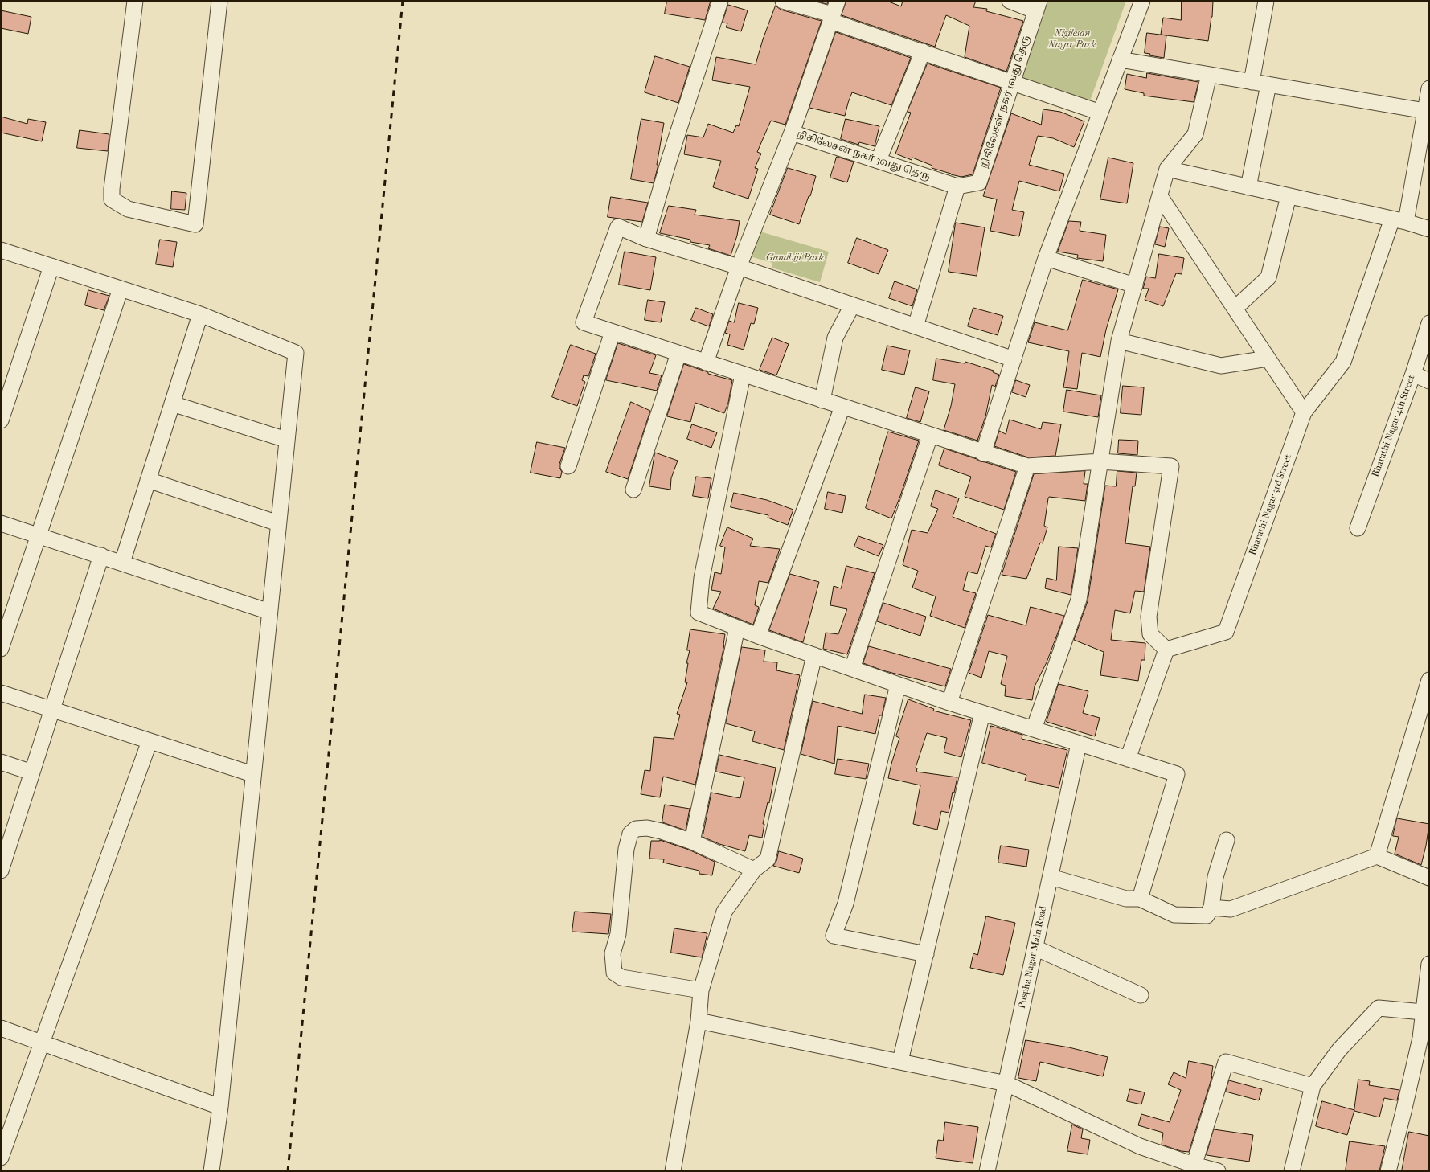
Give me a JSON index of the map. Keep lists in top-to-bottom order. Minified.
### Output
{"streets":{"street":["நிகிலேசன் நகர் 1வது தெரு","நிகிலேசன் நகர் 3வது தெரு","Bharathi Nagar 4th Street","Bharathi Nagar 3rd Street","Puspha Nagar Main Road"]},"crossings":[["நிகிலேசன் நகர் 1வது தெரு","நிகிலேசன் நகர் 3வது தெரு"]],"parks":["Nigilesan Nagar Park","Gandhiji Park"]}
